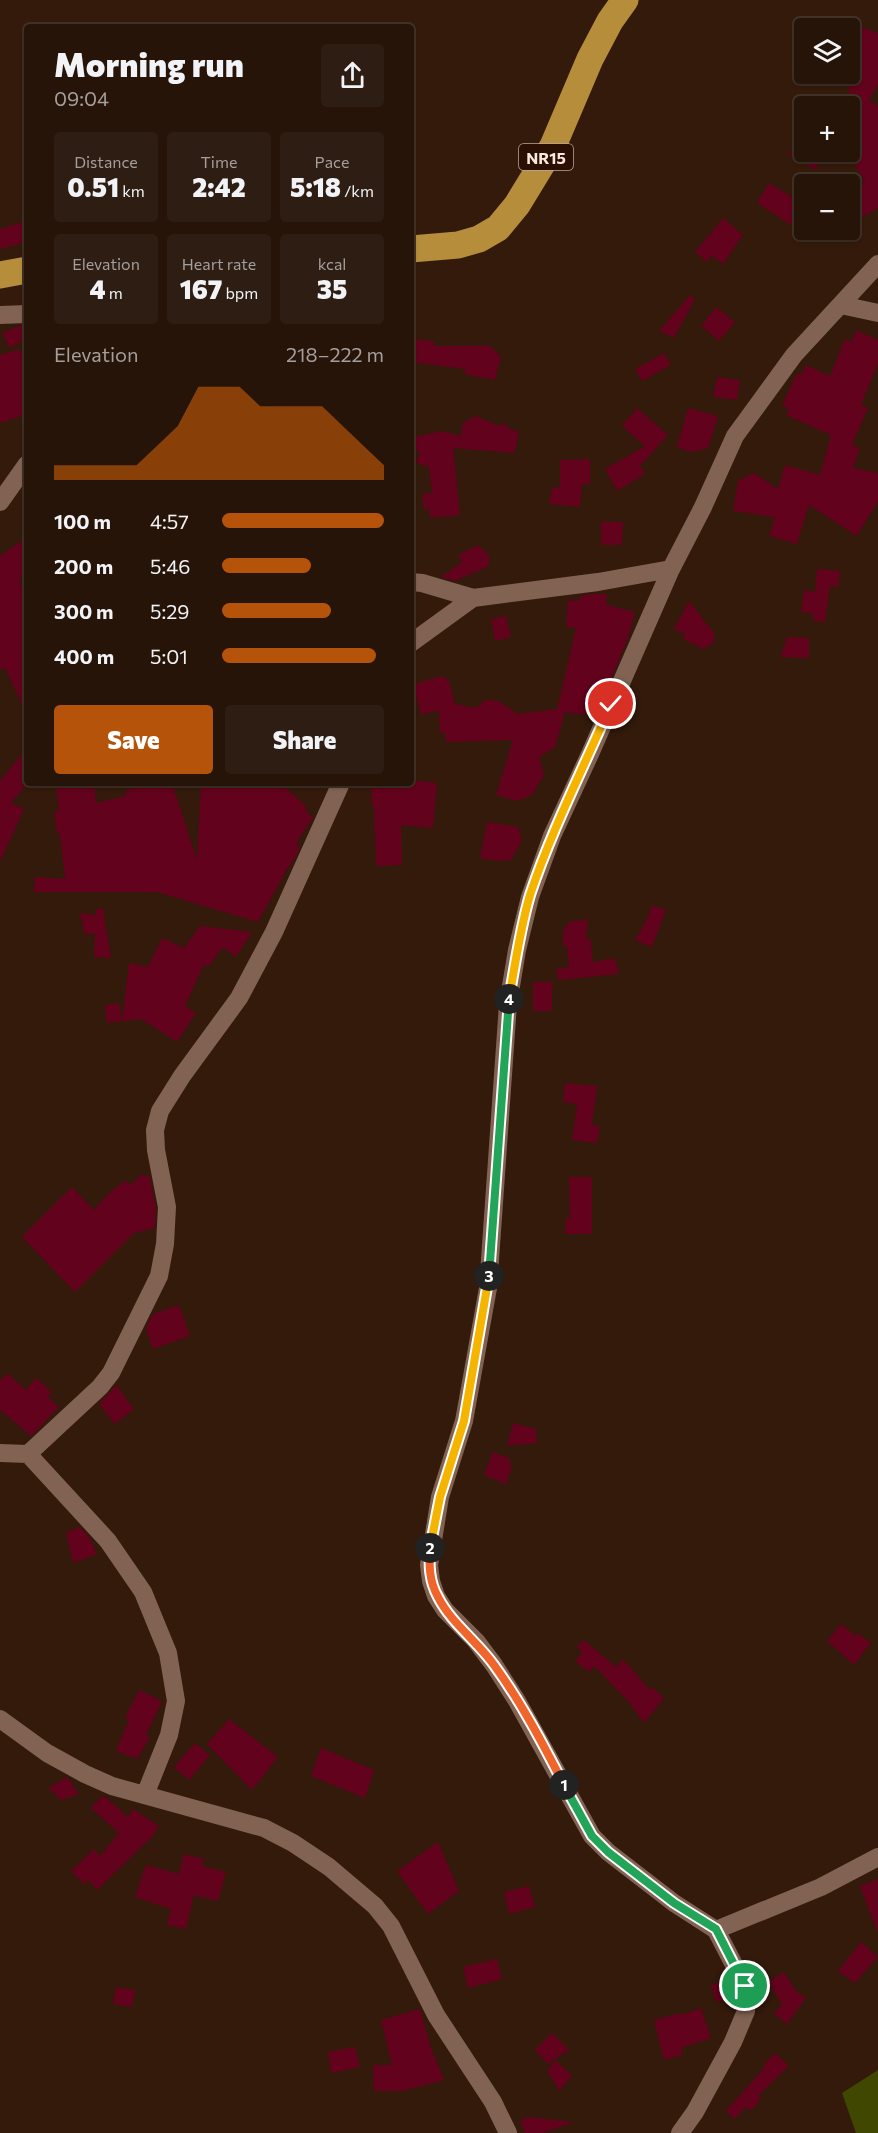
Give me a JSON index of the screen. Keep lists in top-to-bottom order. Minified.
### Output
{"streets":{"highway":["NR15"]},"page":{"map_buttons":["+","−"],"heading":["Morning run","09:04"],"stats":[["Distance","0.51 km"],["Time","2:42"],["Pace","5:18 /km"],["Elevation","4 m"],["Heart rate","167 bpm"],["kcal","35"]],"chart":["Elevation","218–222 m"],"list":[{"name":"100 m","note":"4:57"},{"name":"200 m","note":"5:46"},{"name":"300 m","note":"5:29"},{"name":"400 m","note":"5:01"}],"buttons":["Save","Share"],"pins":["4","3","2","1"]}}
